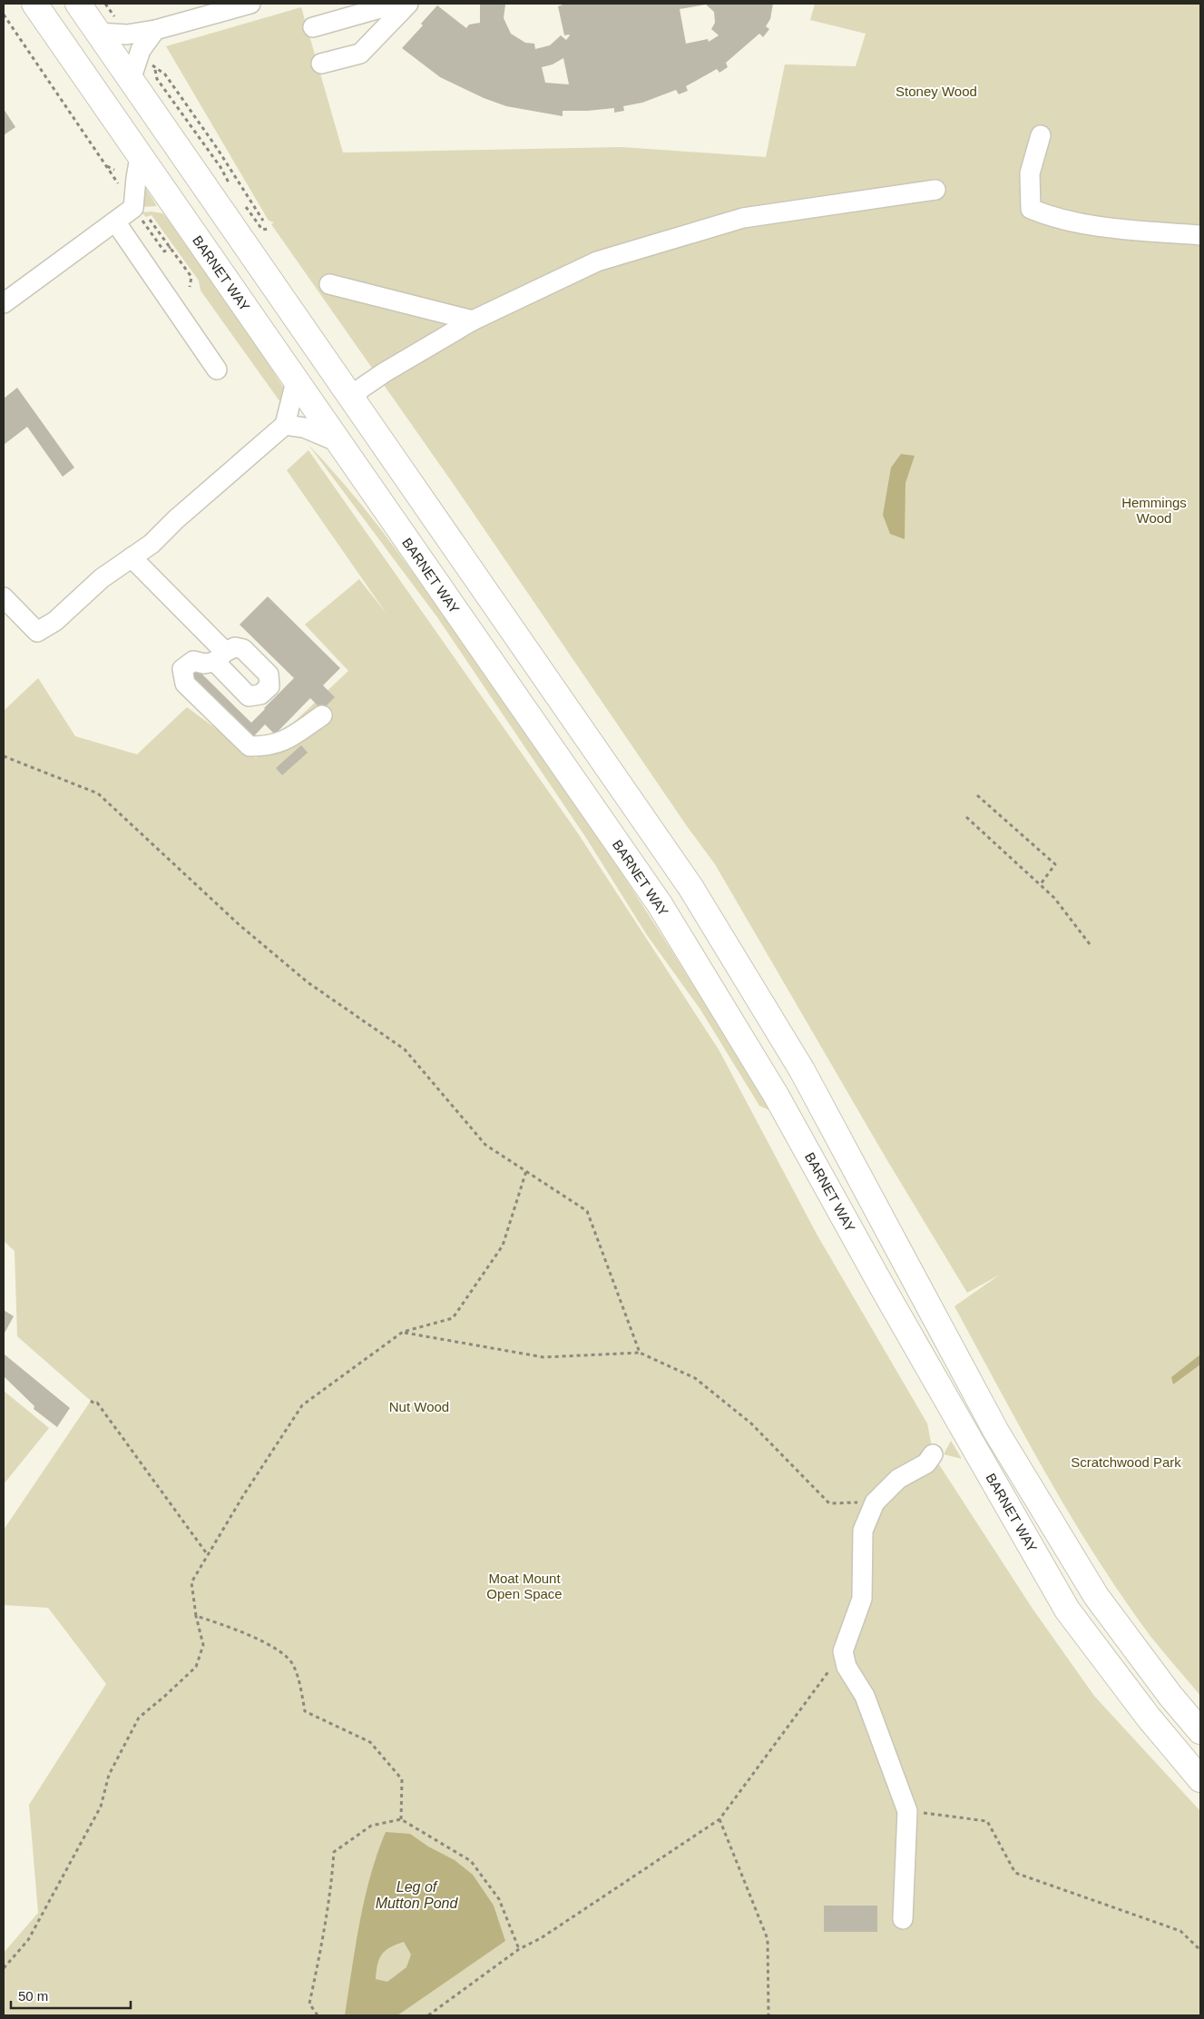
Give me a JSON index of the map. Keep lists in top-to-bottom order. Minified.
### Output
{"streets":{"highway":["BARNET WAY"]},"water":["Leg of Mutton Pond"],"parks":["Stoney Wood","Hemmings Wood","Nut Wood","Scratchwood Park","Moat Mount Open Space"],"scale_bar":"50 m"}
